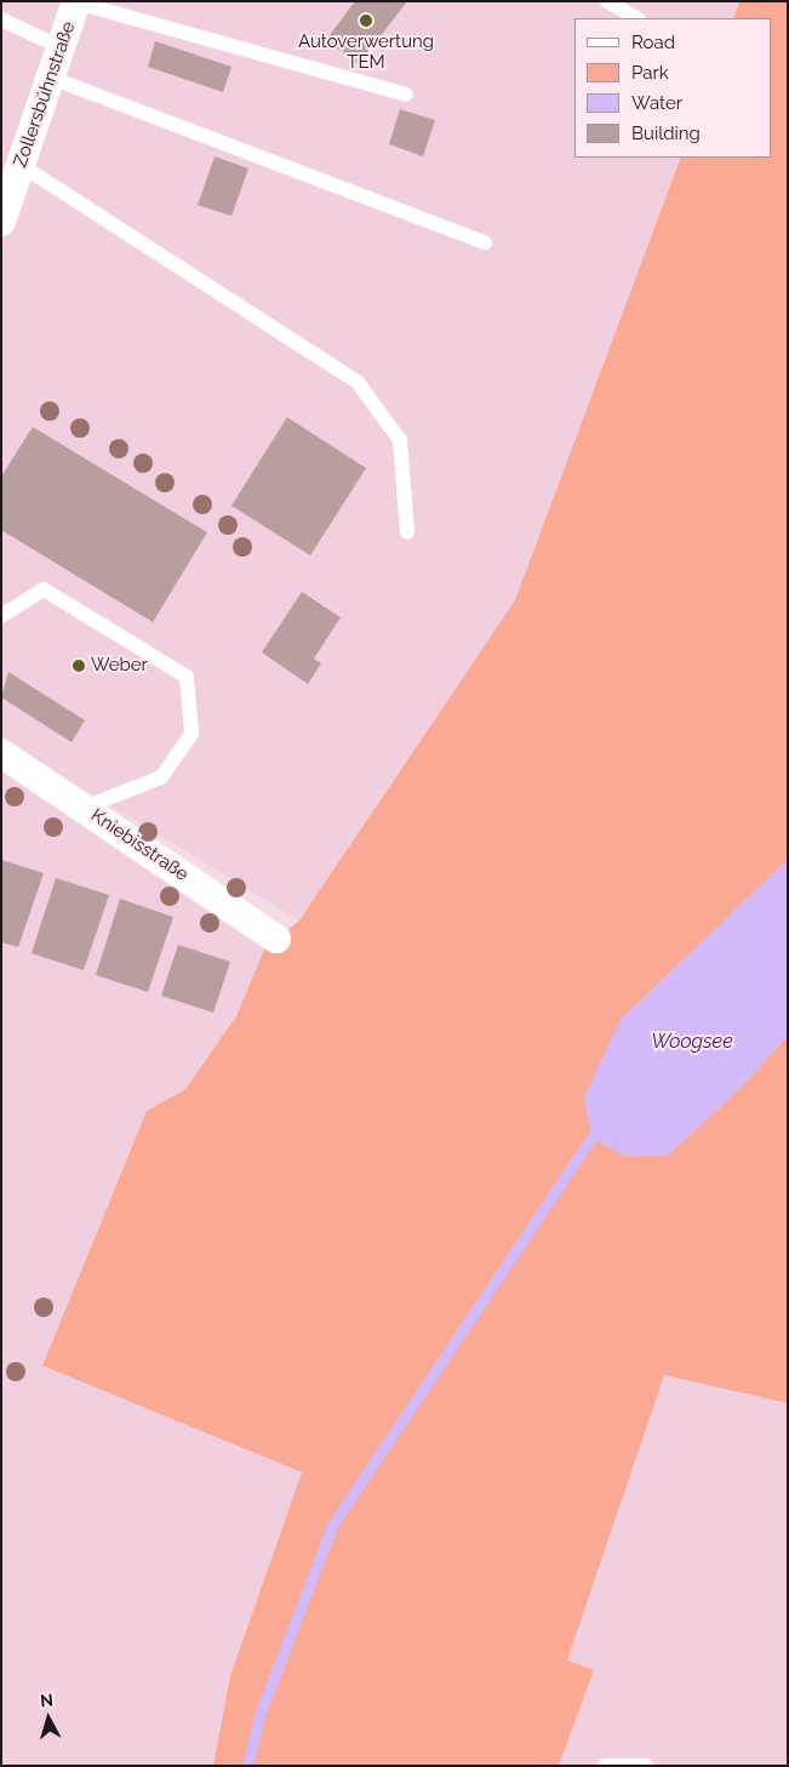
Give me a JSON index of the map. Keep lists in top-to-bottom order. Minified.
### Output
{"streets":{"street":["Zollersbühnstraße","Kniebisstraße"]},"water":["Woogsee"],"places":["Autoverwertung TEM","Weber"],"legend":["Road","Park","Water","Building"],"north":"top"}
